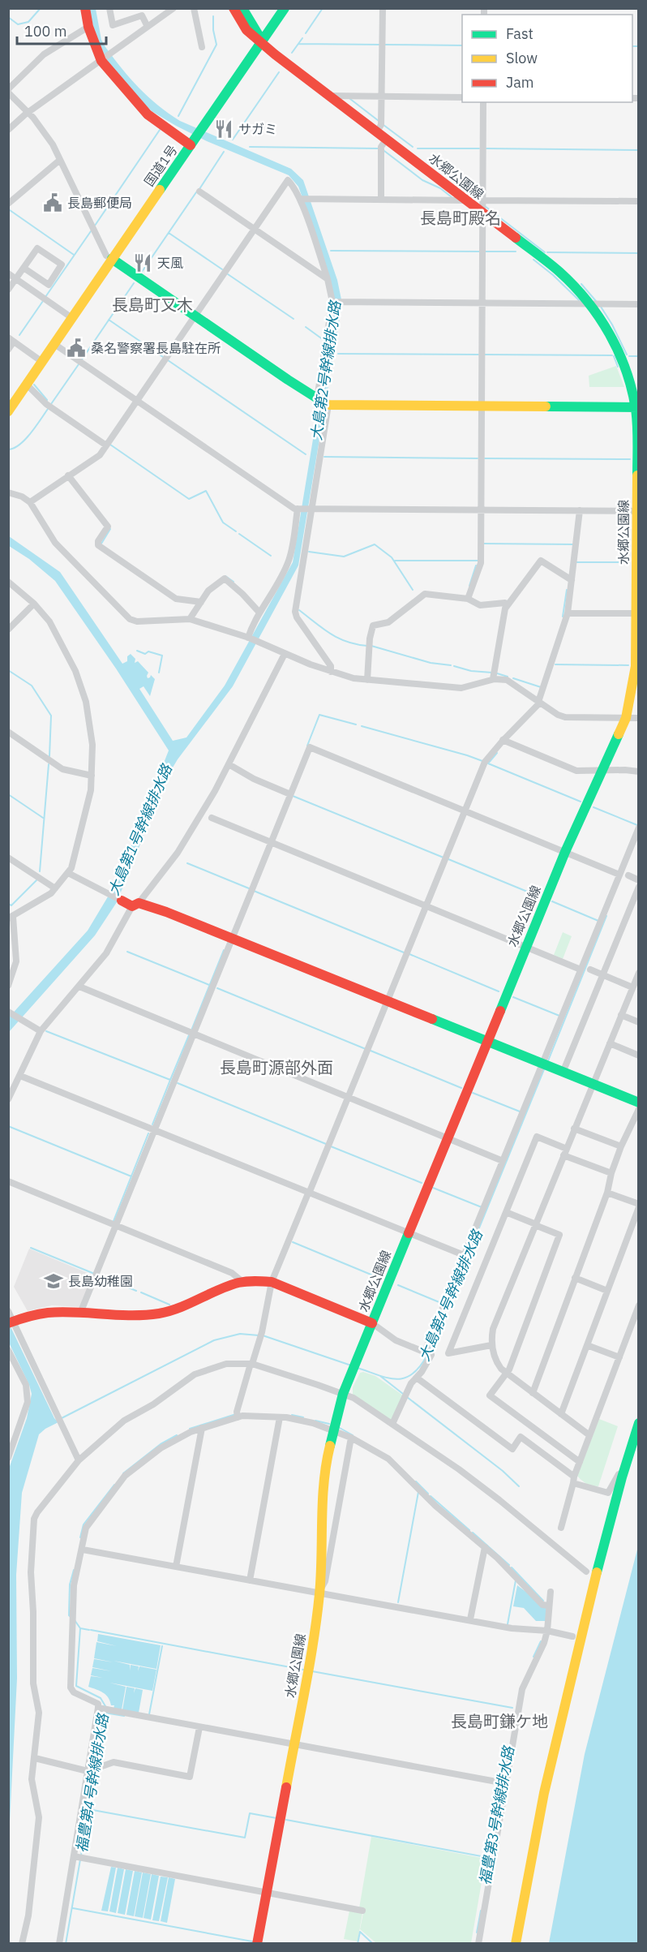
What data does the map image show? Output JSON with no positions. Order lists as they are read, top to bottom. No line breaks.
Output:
{"streets":{"main road":["国道1号","水郷公園線"]},"crossings":[["国道1号","水郷公園線"]],"districts":["長島町殿名","長島町又木","長島町源部外面","長島町鎌ケ地"],"water":["大島第2号幹線排水路","大島第1号幹線排水路","大島第4号幹線排水路","福豊第4号幹線排水路","福豊第3号幹線排水路"],"places":{"restaurant":["サガミ","天風"],"public building":["長島郵便局","桑名警察署長島駐在所"],"school or university":["長島幼稚園"]},"legend":["Fast","Slow","Jam"],"scale_bar":"100 m"}
